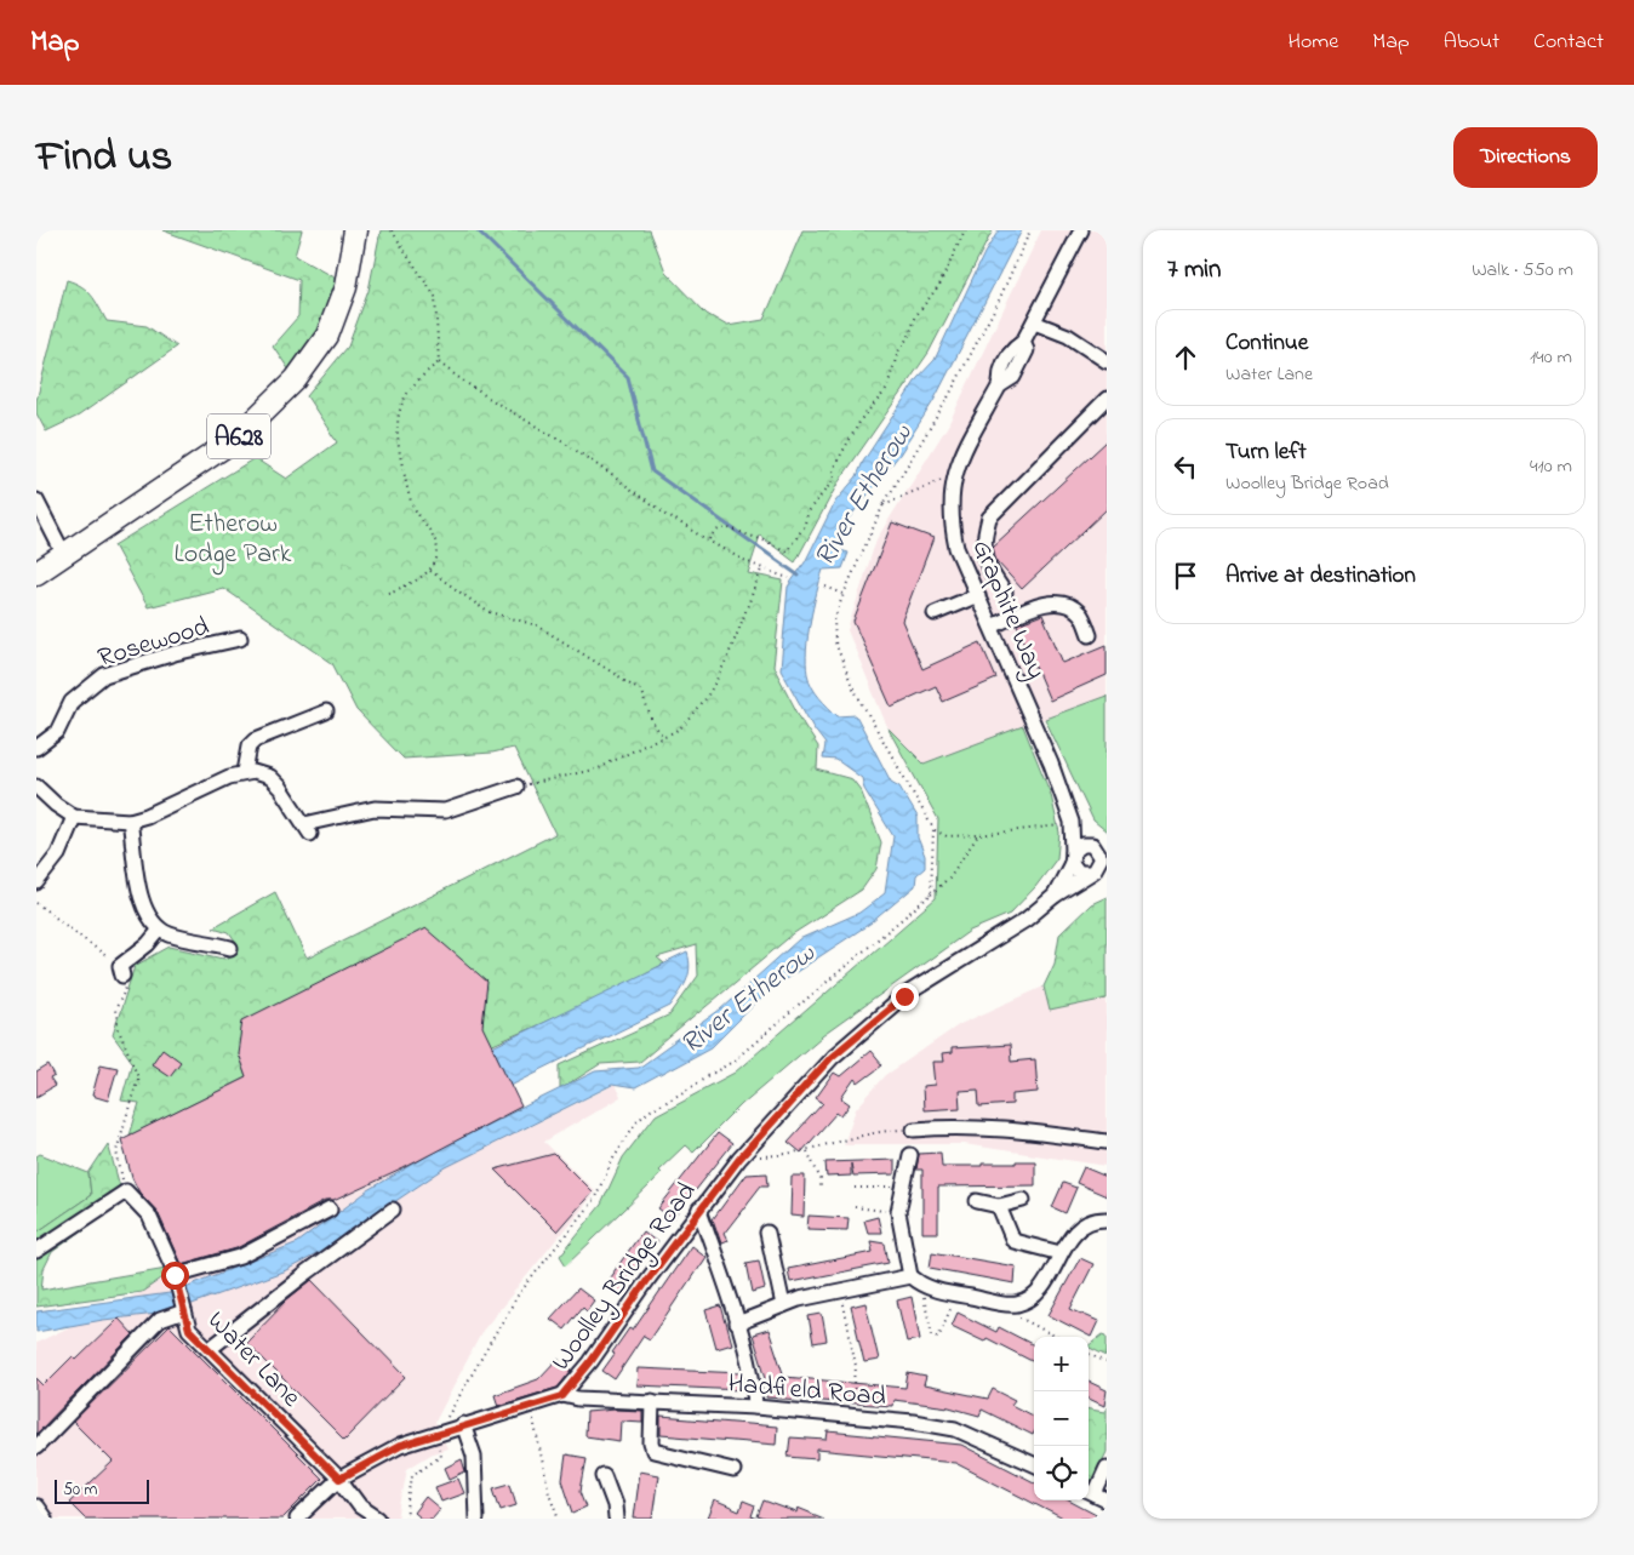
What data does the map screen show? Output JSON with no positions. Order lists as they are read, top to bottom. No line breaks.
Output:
{"streets":{"highway":["A628"],"street":["Graphite Way","Rosewood","Woolley Bridge Road","Water Lane","Hadfield Road"]},"crossings":[["Graphite Way","Woolley Bridge Road"],["Woolley Bridge Road","Water Lane"],["Woolley Bridge Road","Hadfield Road"]],"water":["River Etherow"],"parks":["Etherow Lodge Park"],"scale_bar":"50 m","page":{"header":"Map","nav":["Home","Map","About","Contact"],"title":"Find us","buttons":"Directions","heading":["7 min","Walk · 550 m"],"list":[["Continue","Water Lane","140 m"],["Turn left","Woolley Bridge Road","410 m"],"Arrive at destination"],"map_buttons":["+","−"],"scale":"50 m"}}
